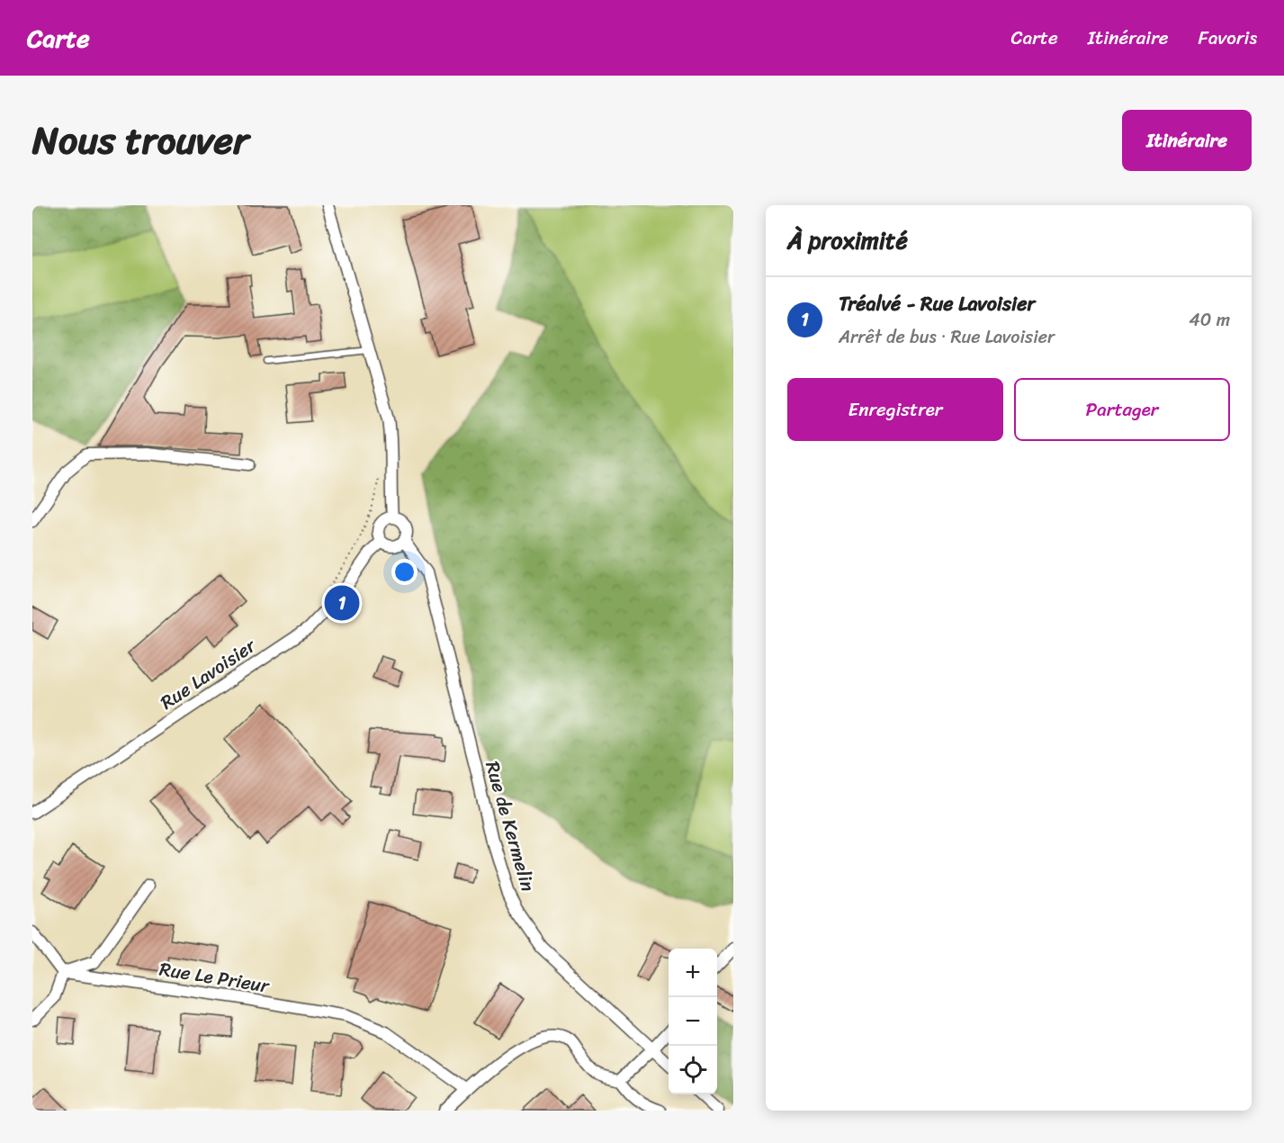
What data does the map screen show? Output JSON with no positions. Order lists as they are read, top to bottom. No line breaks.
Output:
{"streets":{"street":["Rue Lavoisier","Rue de Kermelin","Rue Le Prieur"]},"crossings":[["Rue Lavoisier","Rue de Kermelin"]],"page":{"header":"Carte","nav":["Carte","Itinéraire","Favoris"],"title":"Nous trouver","buttons":["Itinéraire",["Enregistrer","Partager"]],"heading":"À proximité","list":[{"mark":"1","name":"Tréalvé - Rue Lavoisier","note":"Arrêt de bus · Rue Lavoisier","value":"40 m"}],"pins":"1","map_buttons":["+","−"]}}
